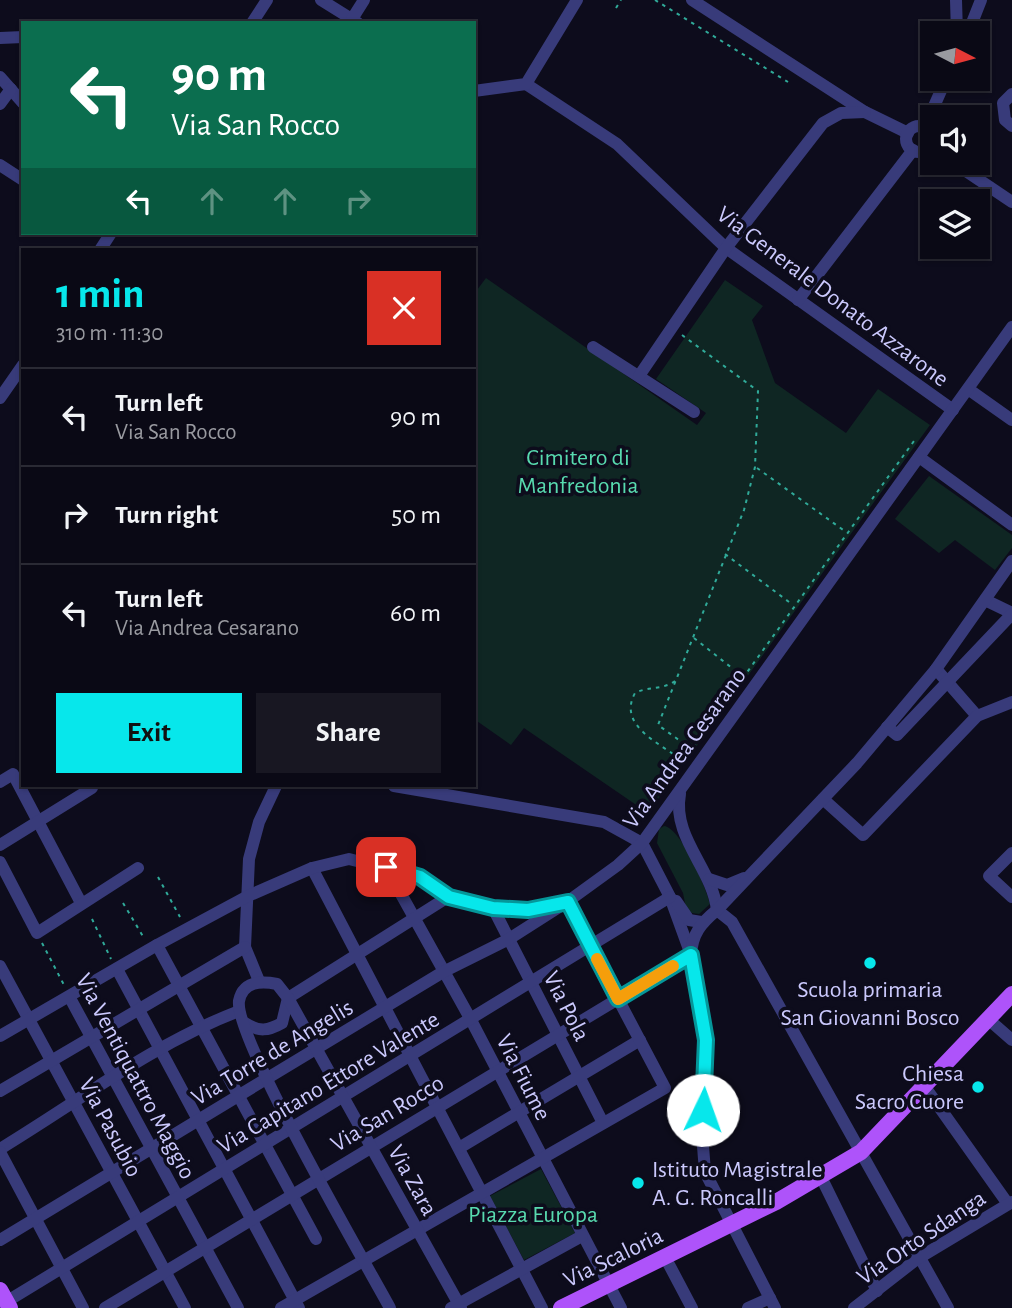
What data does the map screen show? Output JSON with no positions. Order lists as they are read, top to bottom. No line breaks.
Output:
{"streets":{"main road":["Via Scaloria"],"street":["Via Generale Donato Azzarone","Via Andrea Cesarano","Via Pola","Via Torre de Angelis","Via Ventiquattro Maggio","Via Fiume","Via Capitano Ettore Valente","Via San Rocco","Via Pasubio","Via Zara","Via Orto Sdanga"]},"crossings":[["Via Generale Donato Azzarone","Via Andrea Cesarano"],["Via Andrea Cesarano","Via Pola"],["Via Andrea Cesarano","Via Torre de Angelis"],["Via Andrea Cesarano","Via Ventiquattro Maggio"],["Via Andrea Cesarano","Via Fiume"],["Via Andrea Cesarano","Via Pasubio"],["Via Pola","Via Torre de Angelis"],["Via Pola","Via Capitano Ettore Valente"],["Via Pola","Via San Rocco"],["Via Torre de Angelis","Via Ventiquattro Maggio"],["Via Torre de Angelis","Via Fiume"],["Via Torre de Angelis","Via Pasubio"],["Via Torre de Angelis","Via Zara"],["Via Ventiquattro Maggio","Via Capitano Ettore Valente"],["Via Ventiquattro Maggio","Via San Rocco"],["Via Fiume","Via Capitano Ettore Valente"],["Via Fiume","Via San Rocco"],["Via Fiume","Via Scaloria"],["Via Capitano Ettore Valente","Via Pasubio"],["Via Capitano Ettore Valente","Via Zara"],["Via San Rocco","Via Pasubio"],["Via San Rocco","Via Zara"]],"parks":["Cimitero di Manfredonia","Piazza Europa"],"places":["Scuola primaria San Giovanni Bosco","Chiesa Sacro Cuore","Istituto Magistrale A. G. Roncalli"],"north":"right","page":{"turn":["90 m","Via San Rocco"],"heading":["1 min","310 m · 11:30"],"list":[{"name":"Turn left","note":"Via San Rocco","value":"90 m"},{"name":"Turn right","value":"50 m"},{"name":"Turn left","note":"Via Andrea Cesarano","value":"60 m"}],"buttons":["Exit","Share"]}}
